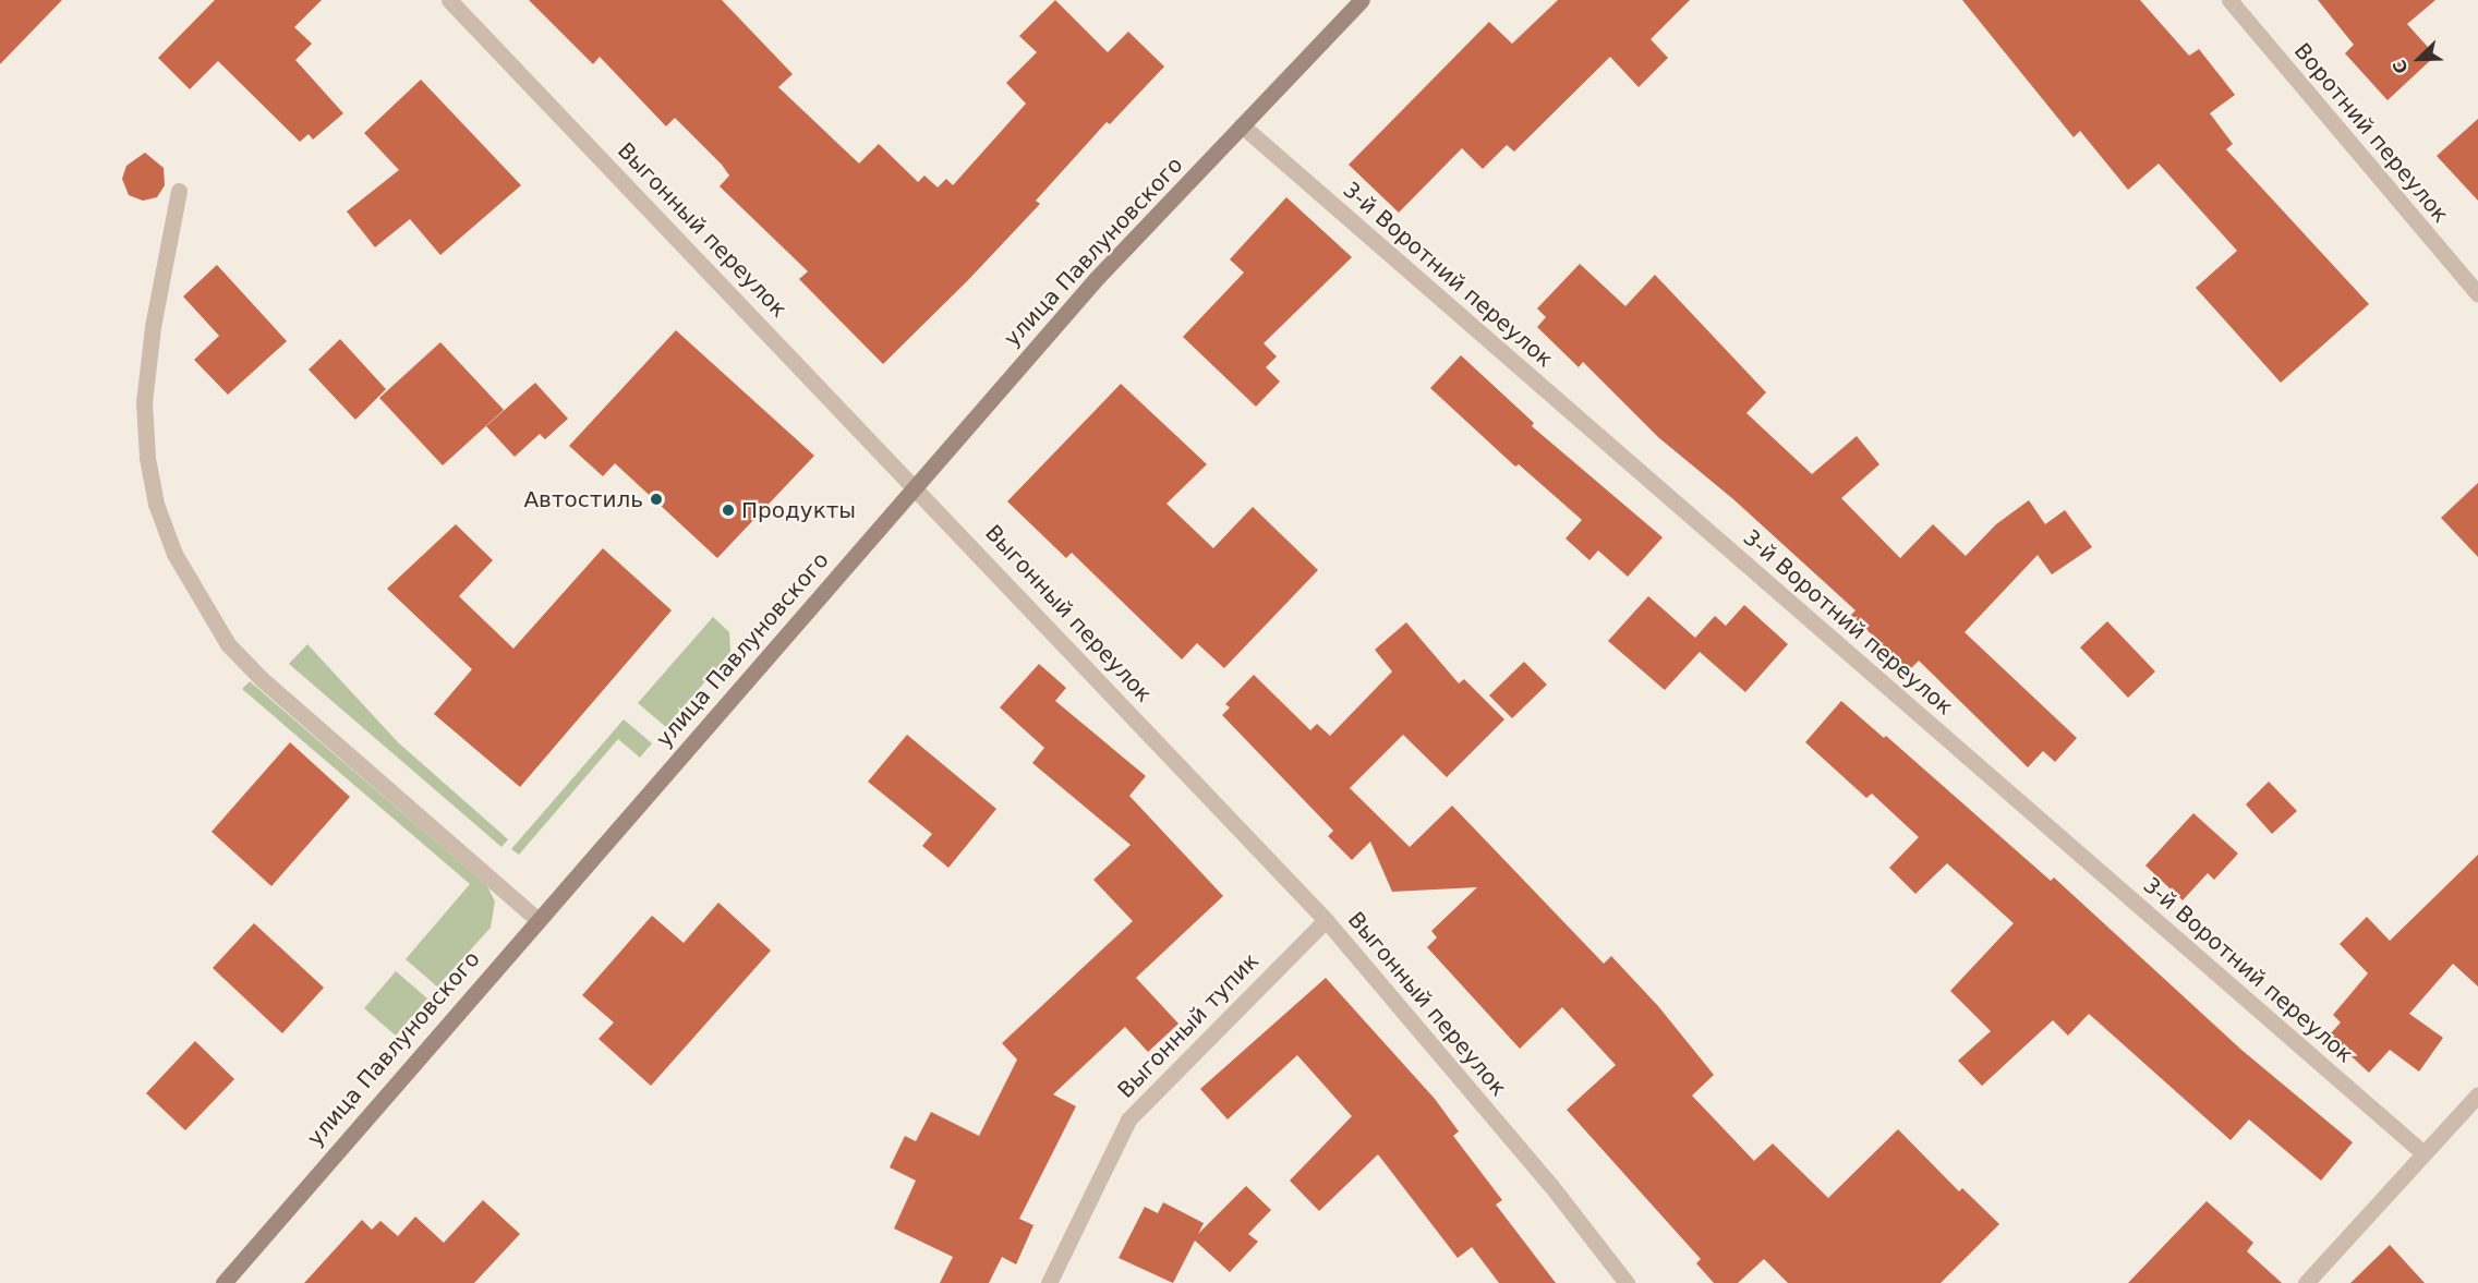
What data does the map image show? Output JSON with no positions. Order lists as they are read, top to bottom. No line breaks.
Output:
{"streets":{"street":["Воротний переулок","Выгонный переулок","улица Павлуновского","3-й Воротний переулок","Выгонный тупик"]},"crossings":[["Выгонный переулок","улица Павлуновского"],["Выгонный переулок","Выгонный тупик"],["улица Павлуновского","3-й Воротний переулок"]],"places":["Автостиль","Продукты"],"north":"bottom left"}
